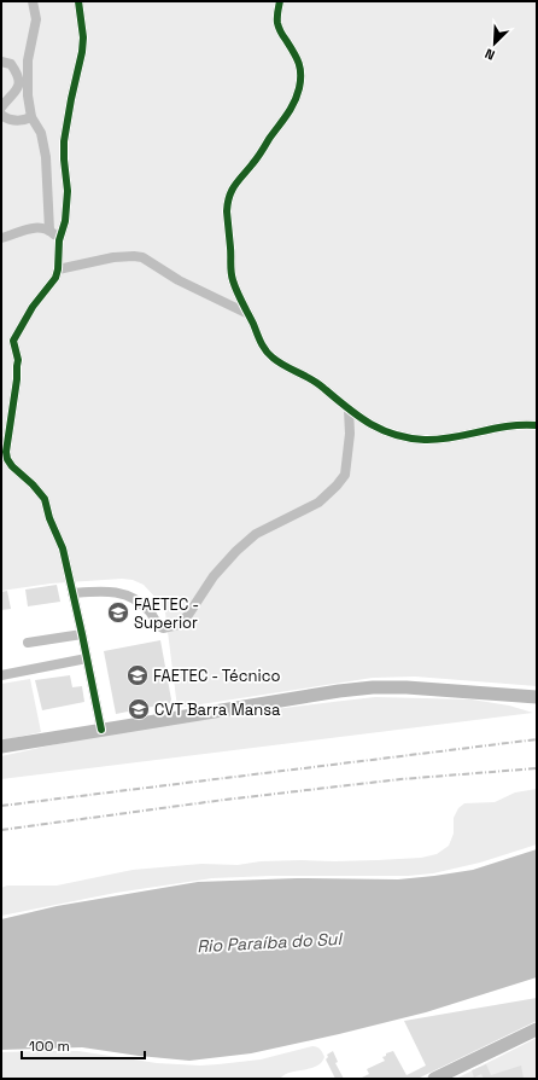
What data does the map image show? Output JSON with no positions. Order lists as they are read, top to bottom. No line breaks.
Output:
{"water":["Rio Paraíba do Sul"],"places":{"school or university":["FAETEC - Superior","FAETEC - Técnico","CVT Barra Mansa"]},"scale_bar":"100 m","north":"bottom left"}
